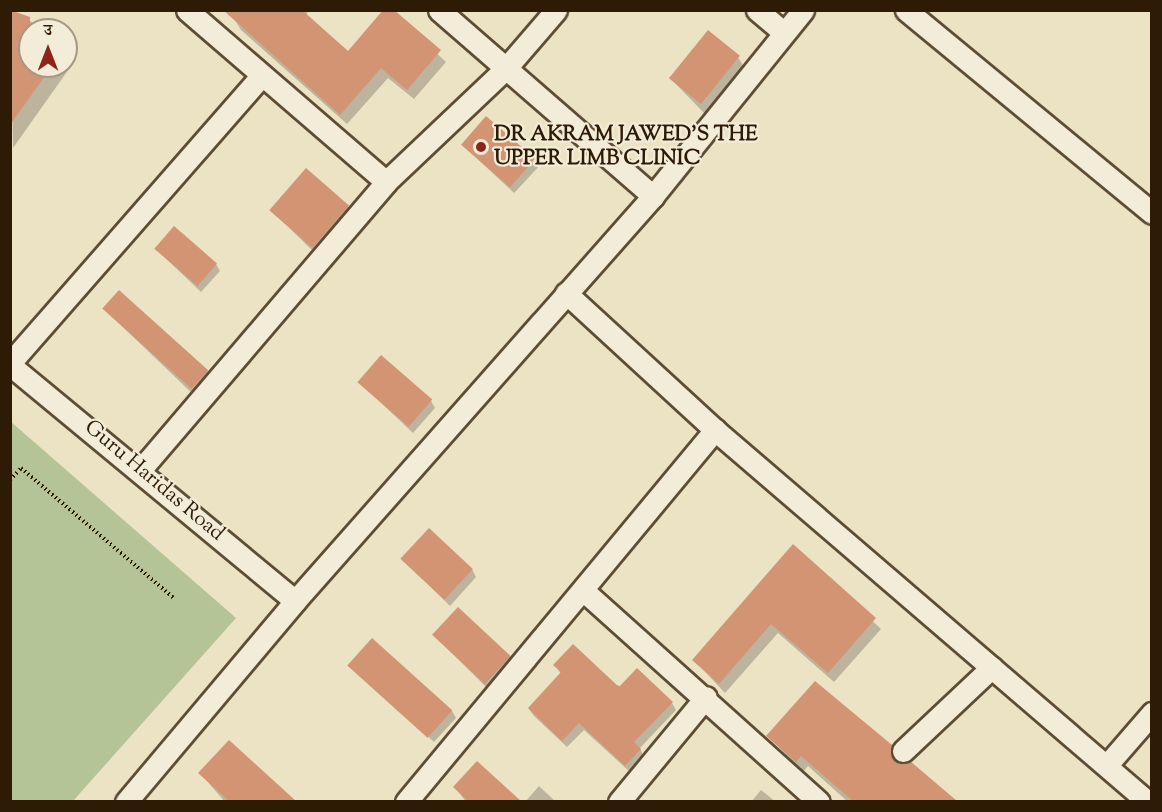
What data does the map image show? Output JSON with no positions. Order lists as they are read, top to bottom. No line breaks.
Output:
{"streets":{"street":["Guru Haridas Road"]},"places":["DR AKRAM JAWED'S THE UPPER LIMB CLINIC"],"north":"top"}
